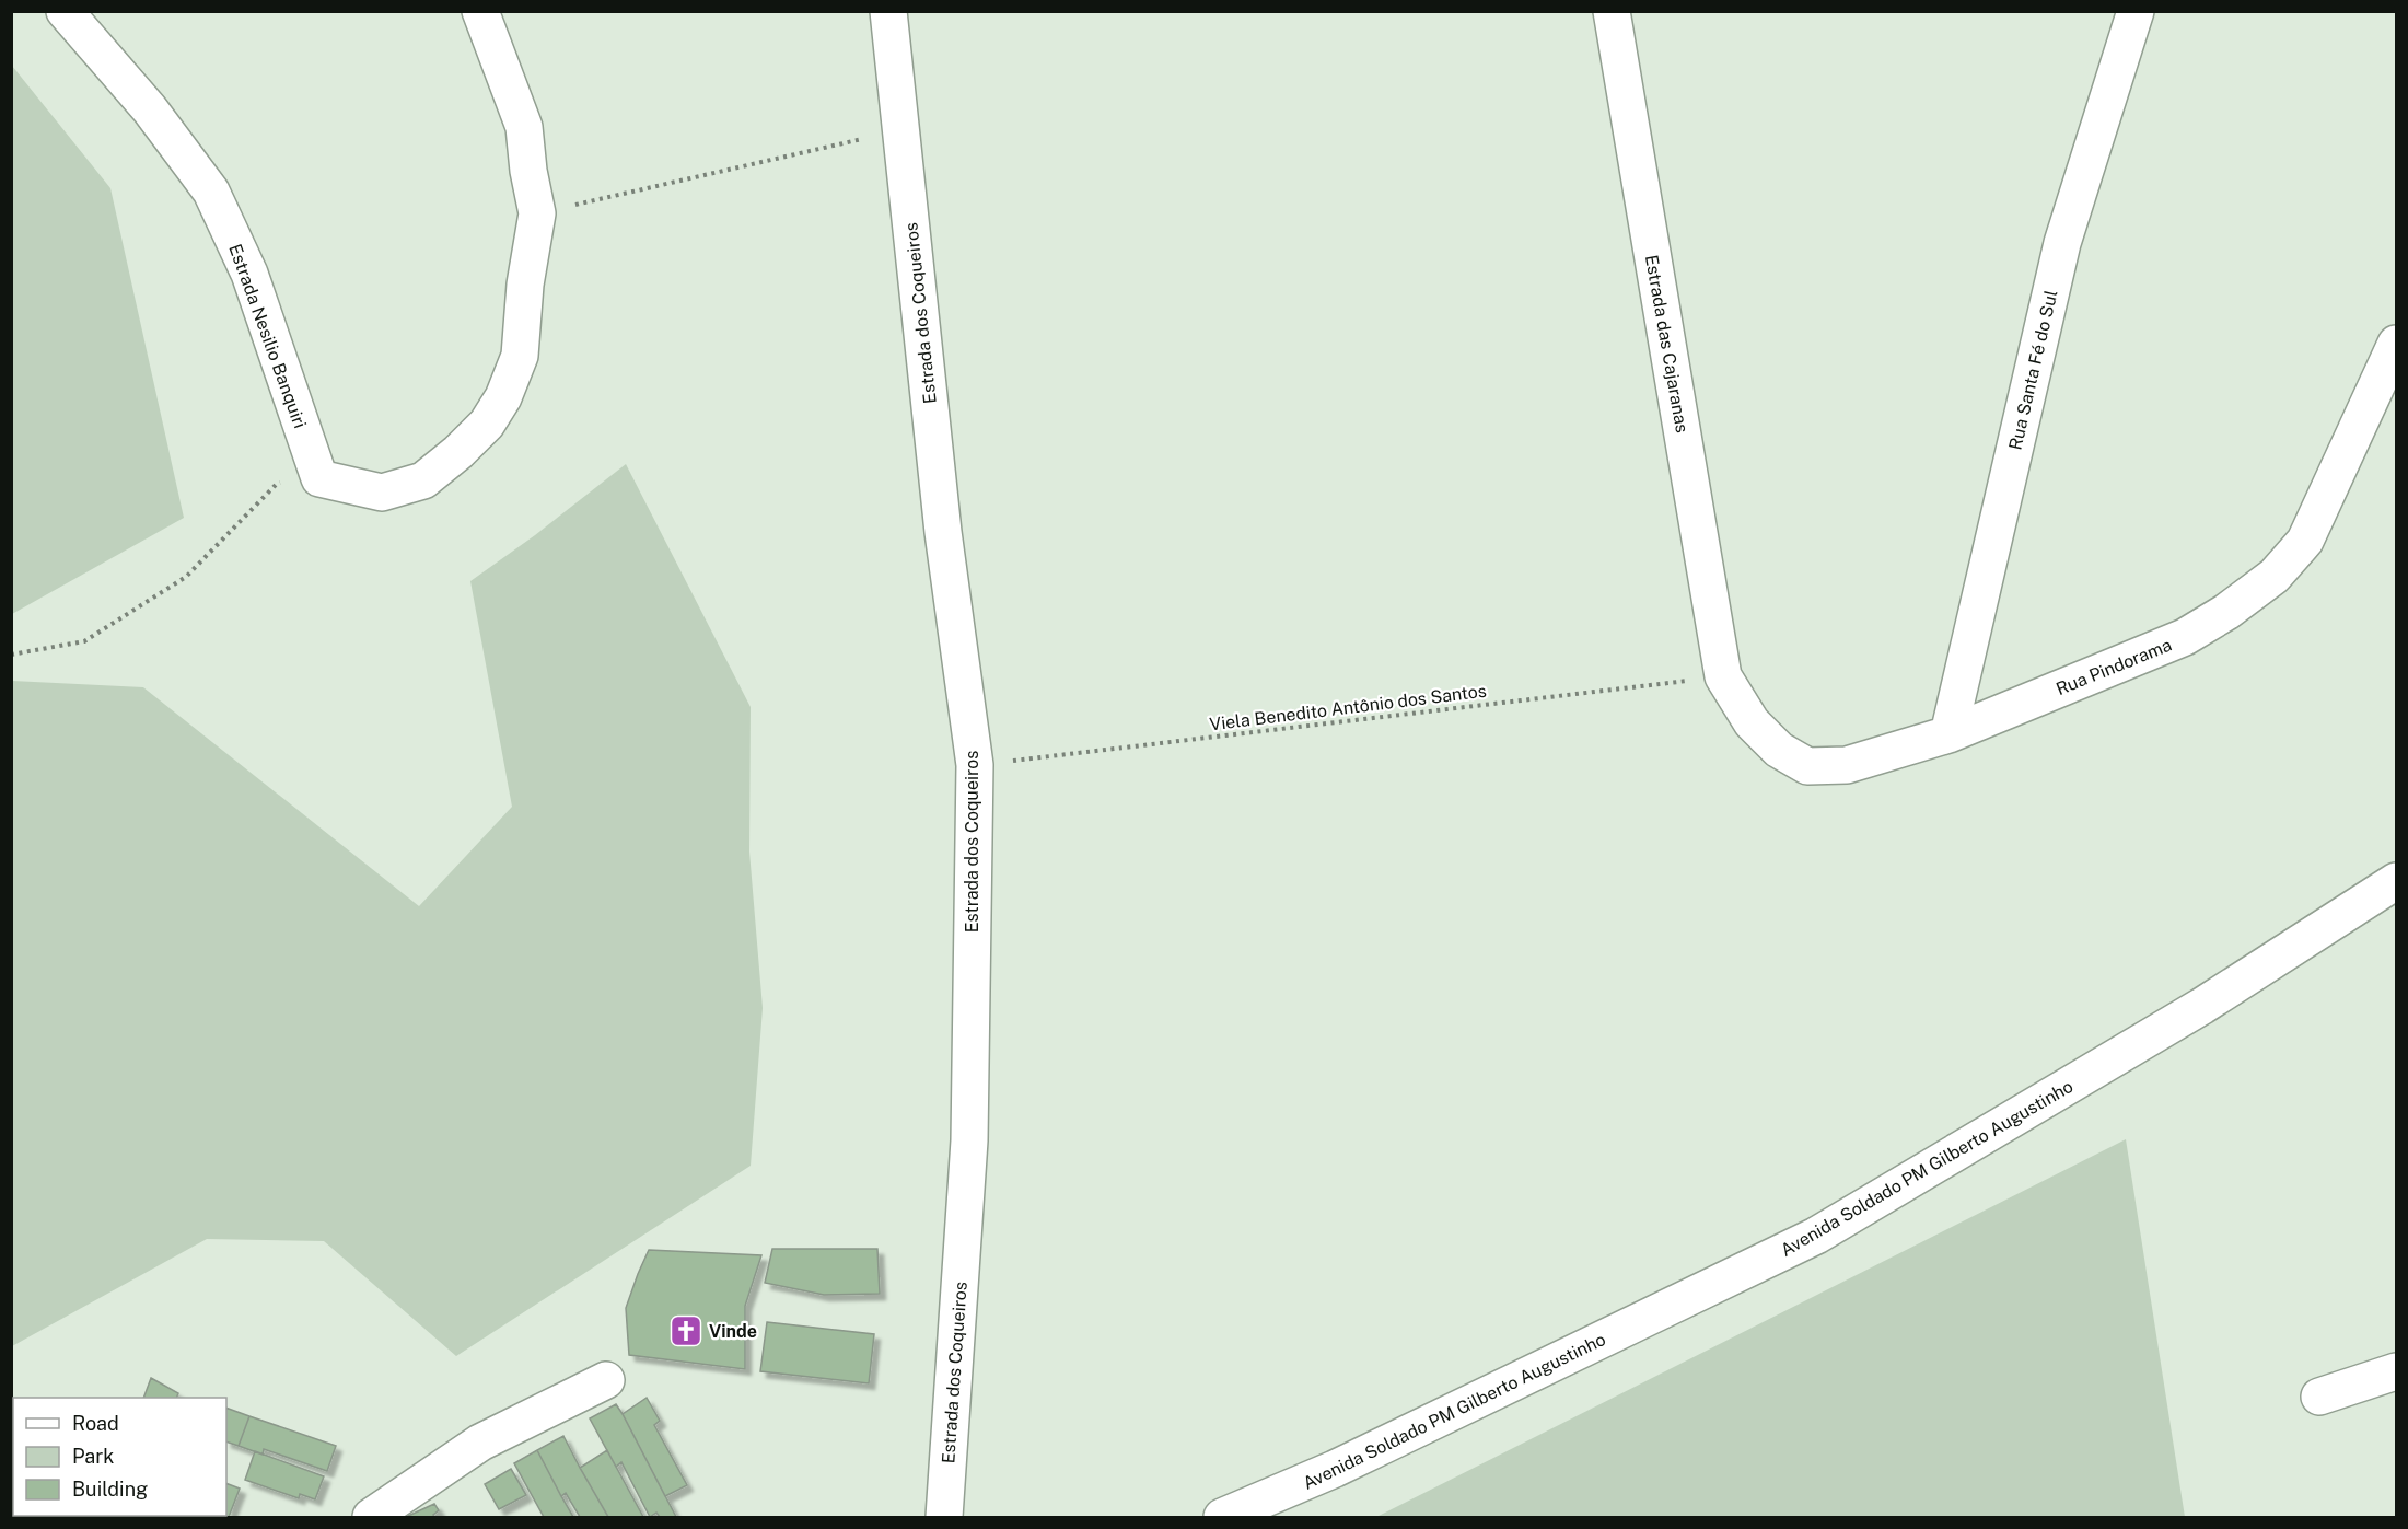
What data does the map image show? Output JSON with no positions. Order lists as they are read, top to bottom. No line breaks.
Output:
{"streets":{"street":["Estrada dos Coqueiros","Estrada Nesilio Banquiri","Estrada das Cajaranas","Rua Santa Fé do Sul","Rua Pindorama","Avenida Soldado PM Gilberto Augustinho"],"path":["Viela Benedito Antônio dos Santos"]},"crossings":[["Estrada dos Coqueiros","Viela Benedito Antônio dos Santos"],["Estrada das Cajaranas","Rua Pindorama"],["Estrada das Cajaranas","Viela Benedito Antônio dos Santos"],["Rua Santa Fé do Sul","Rua Pindorama"],["Rua Pindorama","Viela Benedito Antônio dos Santos"]],"places":{"church":["Vinde"]},"legend":["Road","Park","Building"]}
